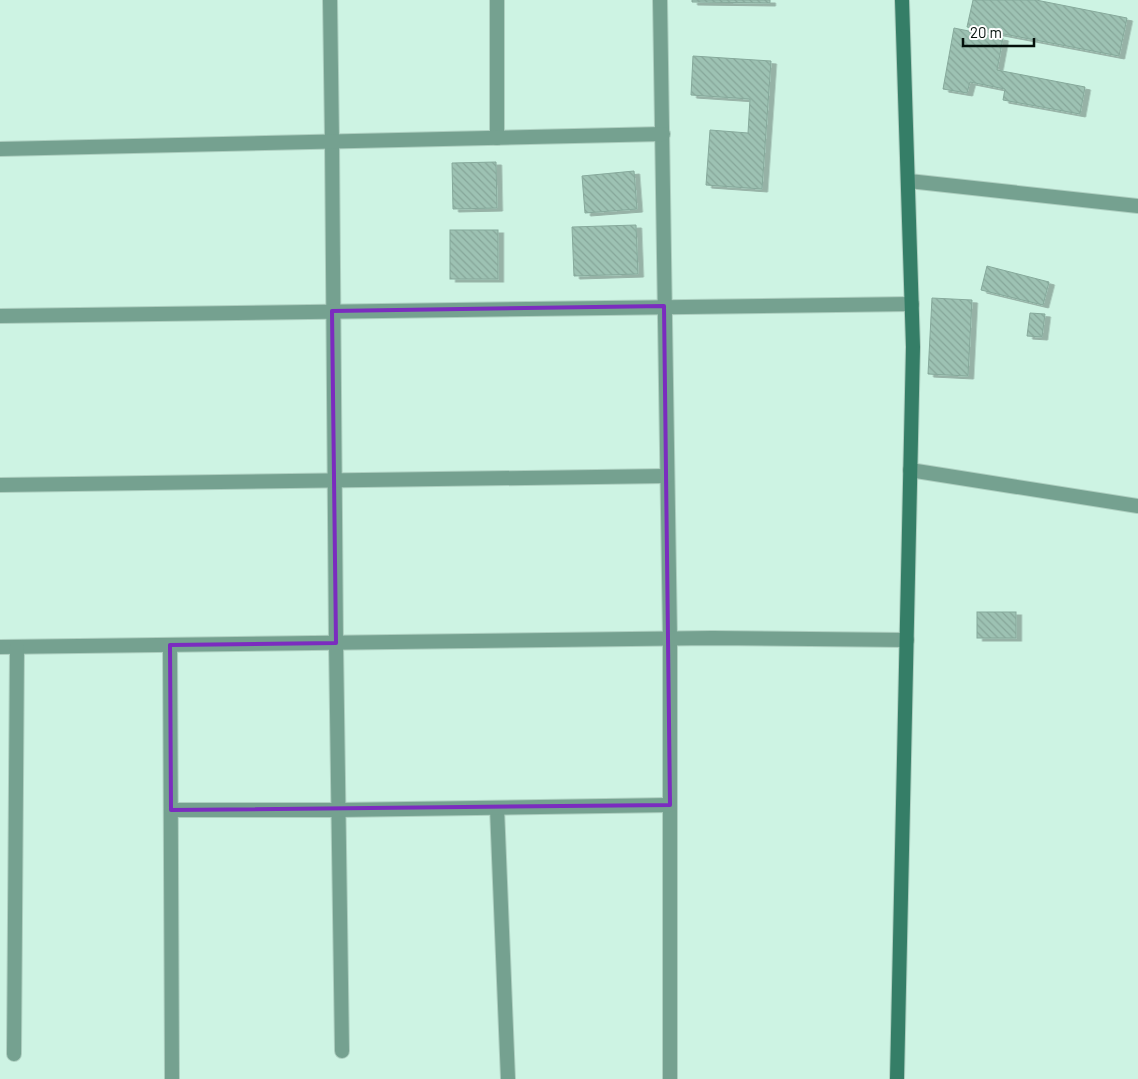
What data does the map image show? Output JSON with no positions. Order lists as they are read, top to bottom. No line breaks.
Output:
{"scale_bar":"20 m"}
